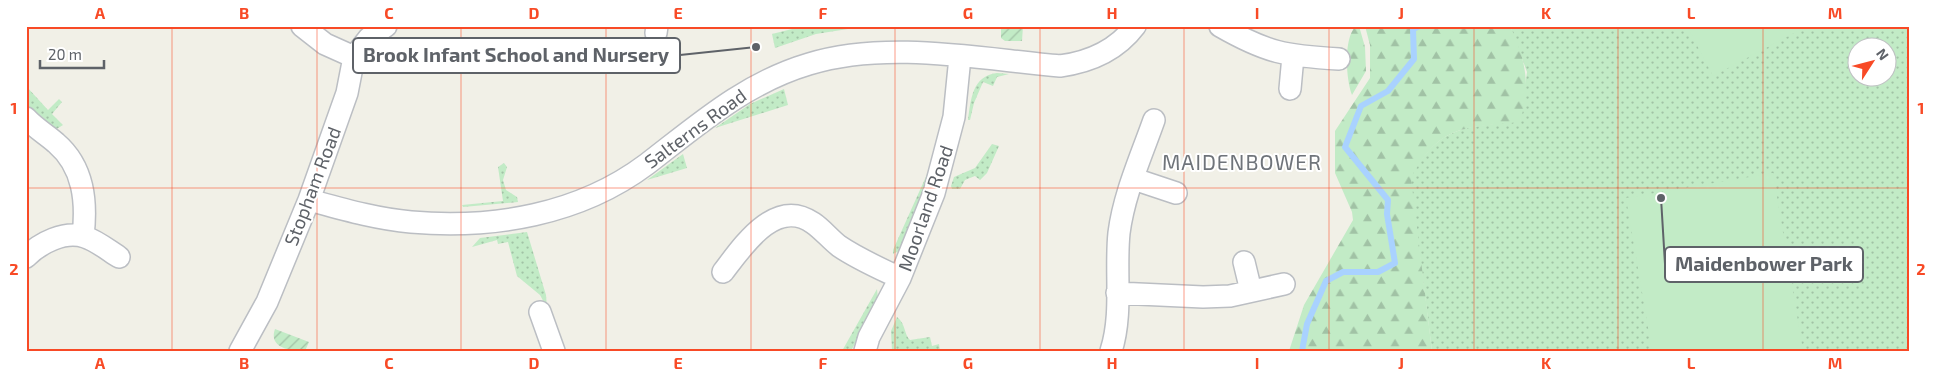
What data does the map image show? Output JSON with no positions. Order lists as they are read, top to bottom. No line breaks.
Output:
{"streets":{"street":["Salterns Road","Stopham Road","Moorland Road"]},"crossings":[["Salterns Road","Stopham Road"],["Salterns Road","Moorland Road"]],"districts":["MAIDENBOWER"],"places":["Brook Infant School and Nursery","Maidenbower Park"],"scale_bar":"20 m","north":"top right","grid":{"columns":["A","B","C","D","E","F","G","H","I","J","K","L","M"],"rows":["1","2"]}}
